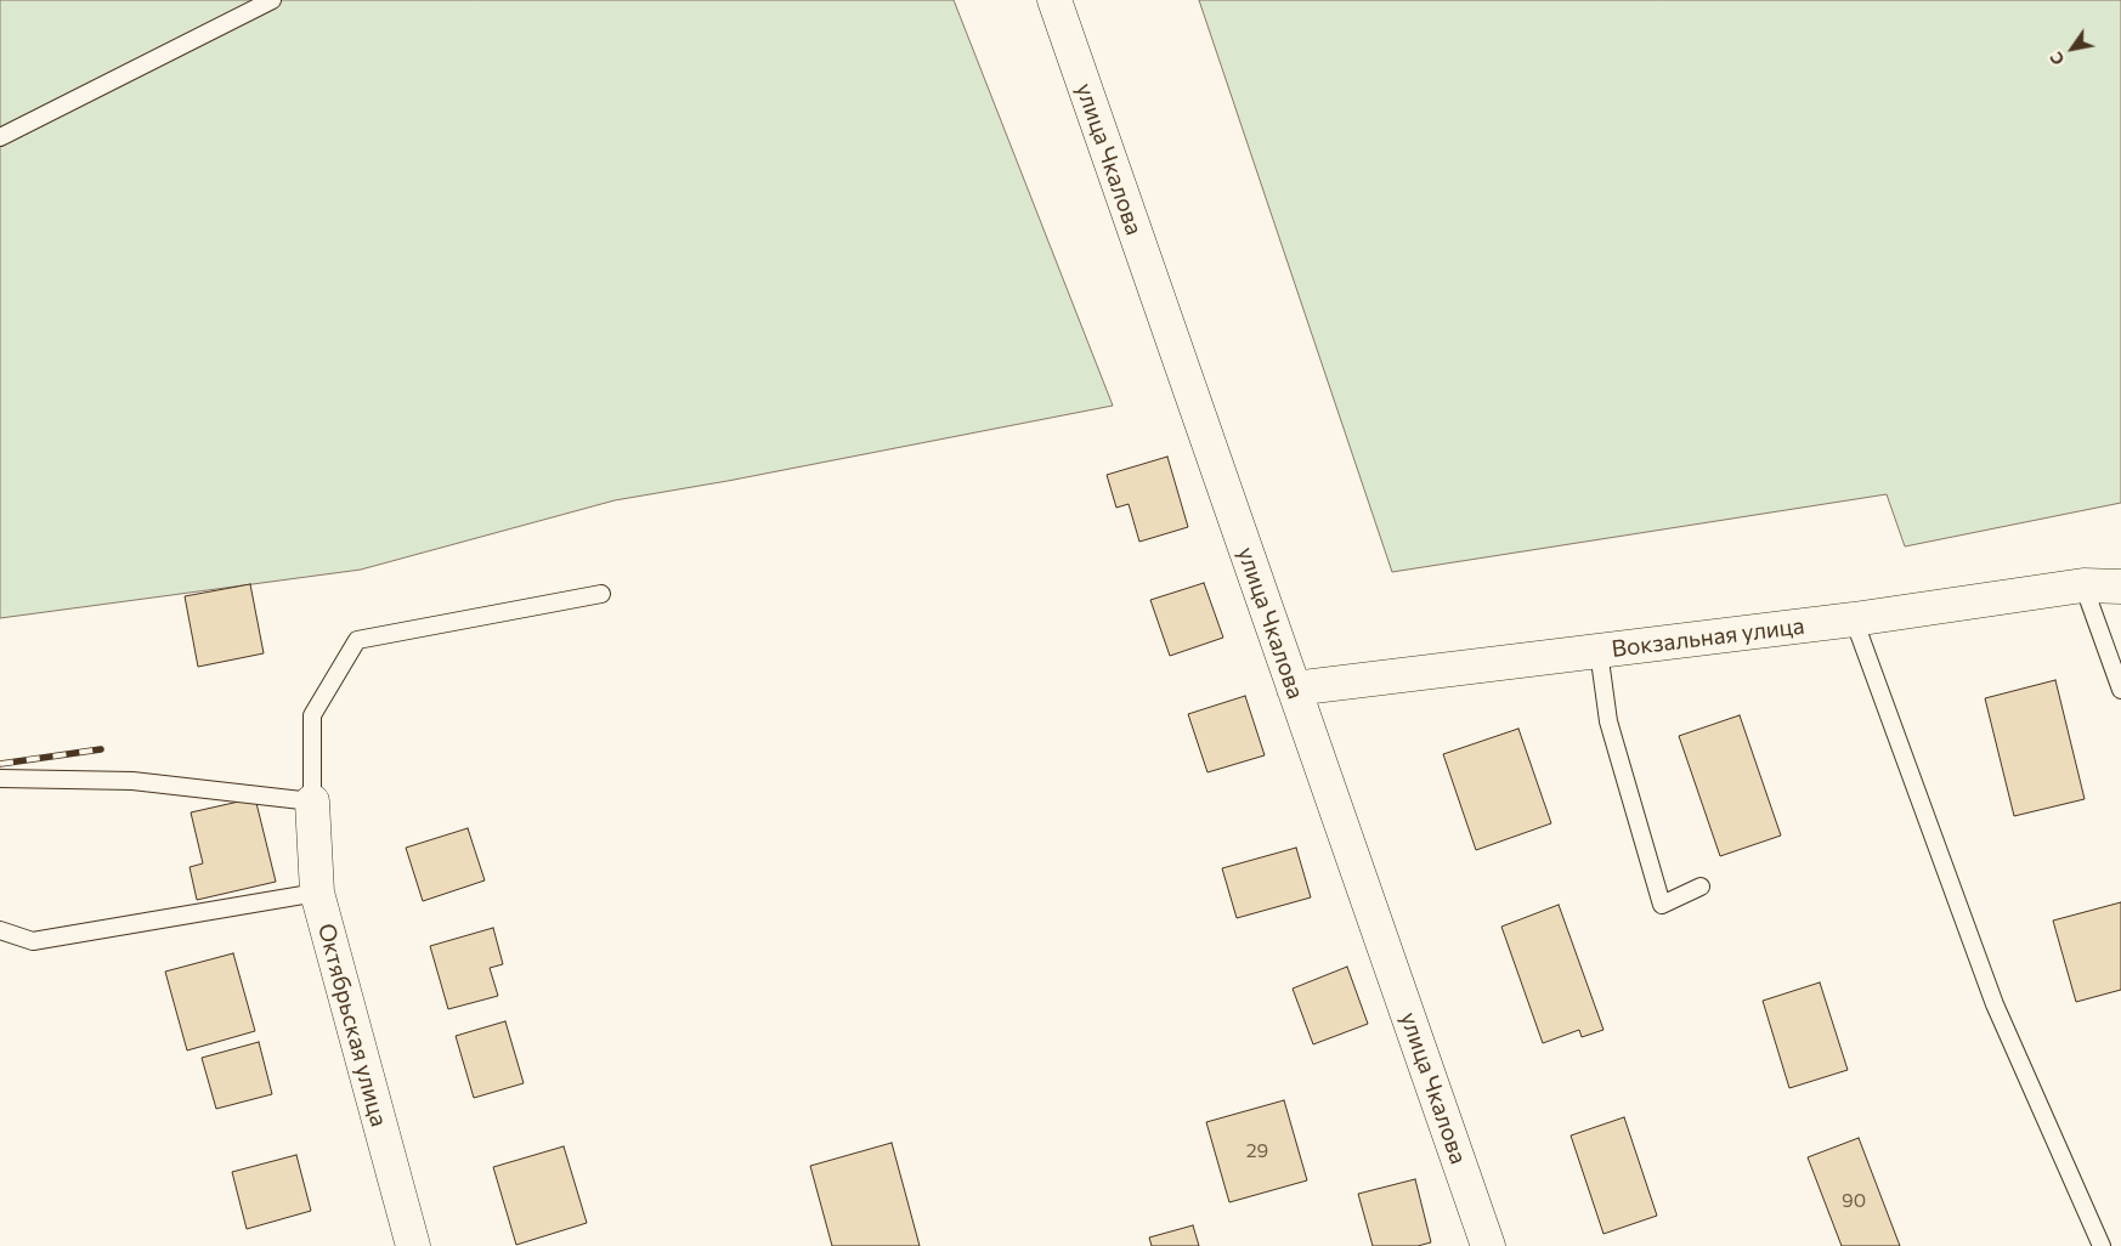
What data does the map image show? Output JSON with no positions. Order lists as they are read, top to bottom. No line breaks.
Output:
{"streets":{"street":["улица Чкалова","Вокзальная улица","Октябрьская улица"]},"crossings":[["улица Чкалова","Вокзальная улица"]],"house_numbers":["29","90"],"north":"bottom left"}
